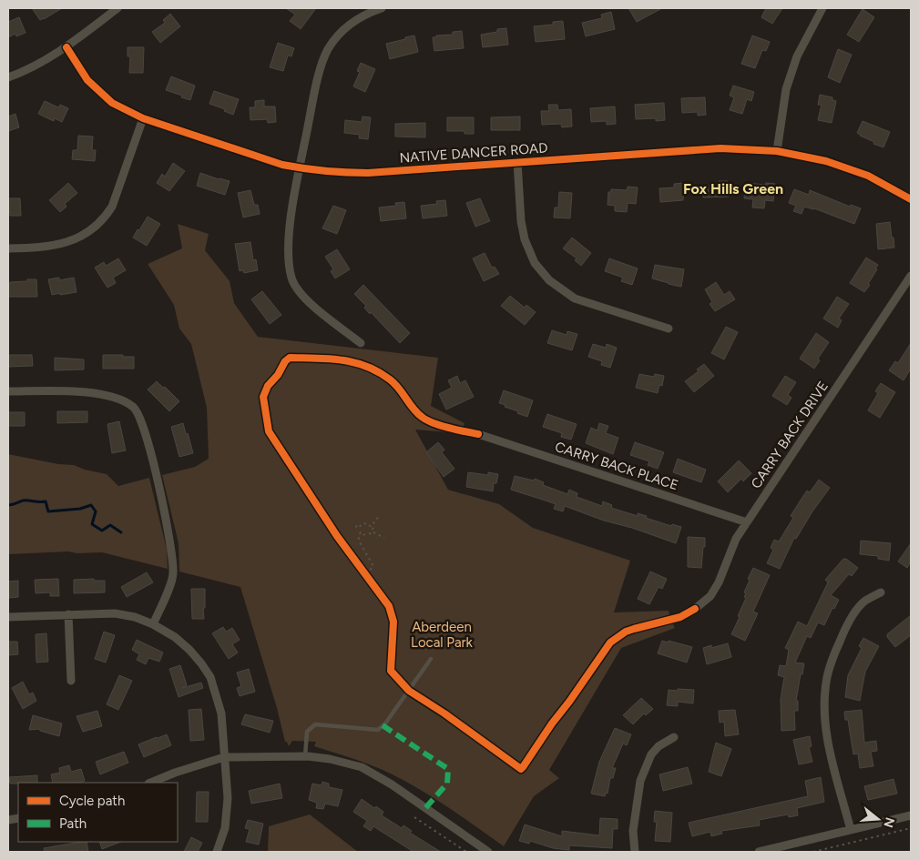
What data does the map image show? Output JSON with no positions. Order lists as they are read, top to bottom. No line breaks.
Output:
{"streets":{"street":["NATIVE DANCER ROAD","CARRY BACK DRIVE","CARRY BACK PLACE"]},"crossings":[["CARRY BACK DRIVE","CARRY BACK PLACE"]],"districts":["Fox Hills Green"],"parks":["Aberdeen Local Park"],"legend":["Cycle path","Path"],"north":"right"}
